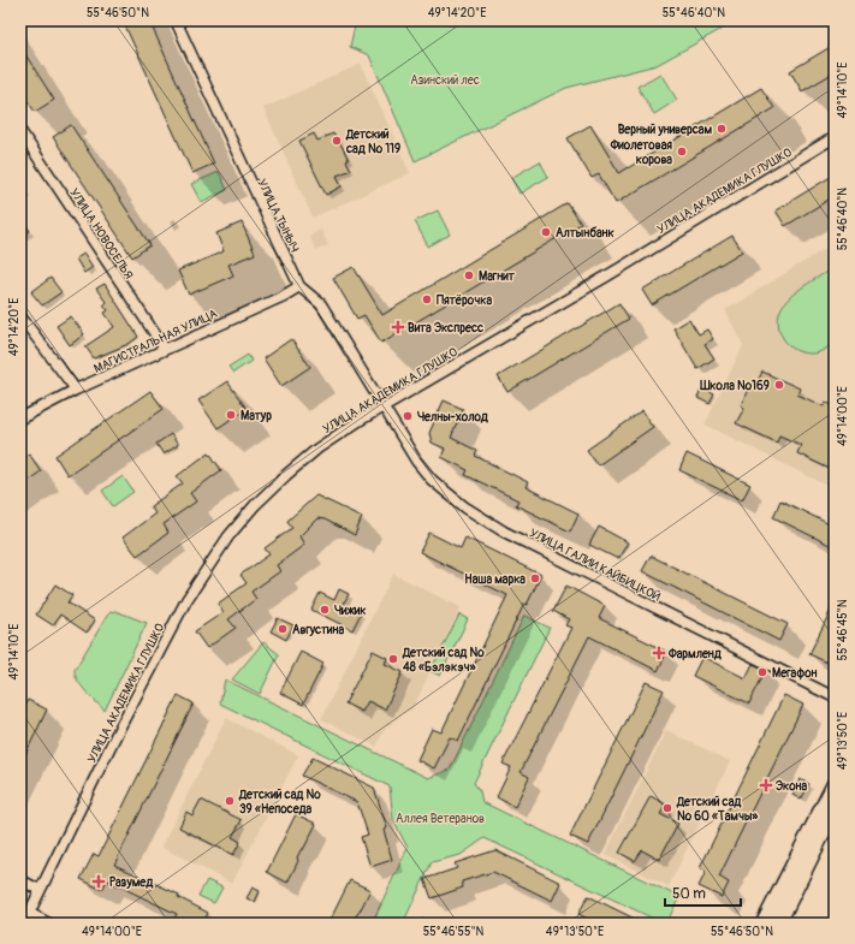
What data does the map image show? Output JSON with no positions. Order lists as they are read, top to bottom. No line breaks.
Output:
{"streets":{"street":["УЛИЦА АКАДЕМИКА ГЛУШКО","УЛИЦА ТЫНЫЧ","УЛИЦА НОВОСЕЛЬЯ","МАГИСТРАЛЬНАЯ УЛИЦА","УЛИЦА ГАЛИИ КАЙБИЦКОЙ"]},"crossings":[["УЛИЦА АКАДЕМИКА ГЛУШКО","УЛИЦА ТЫНЫЧ"],["УЛИЦА АКАДЕМИКА ГЛУШКО","УЛИЦА ГАЛИИ КАЙБИЦКОЙ"],["УЛИЦА ТЫНЫЧ","МАГИСТРАЛЬНАЯ УЛИЦА"],["УЛИЦА ТЫНЫЧ","УЛИЦА ГАЛИИ КАЙБИЦКОЙ"],["УЛИЦА НОВОСЕЛЬЯ","МАГИСТРАЛЬНАЯ УЛИЦА"]],"parks":["Азинский лес","Аллея Ветеранов"],"places":{"other":["Верный универсам","Детский сад № 119","Фиолетовая корова","Алтынбанк","Магнит","Пятёрочка","Школа №169","Матур","Челны-холод","Наша марка","Чижик","Августина","Детский сад № 48 «Бэлэкэч»","Мегафон","Детский сад № 39 «Непоседа","Детский сад № 60 «Тамчы»"],"health":["Вита Экспресс","Фармленд","Экона","Разумед"]},"scale_bar":"50 m","coordinates":["55°46'50\"N","49°14'20\"E","55°46'40\"N","49°14'10\"E","49°14'00\"E","55°46'45\"N","49°13'50\"E","55°46'55\"N"]}
